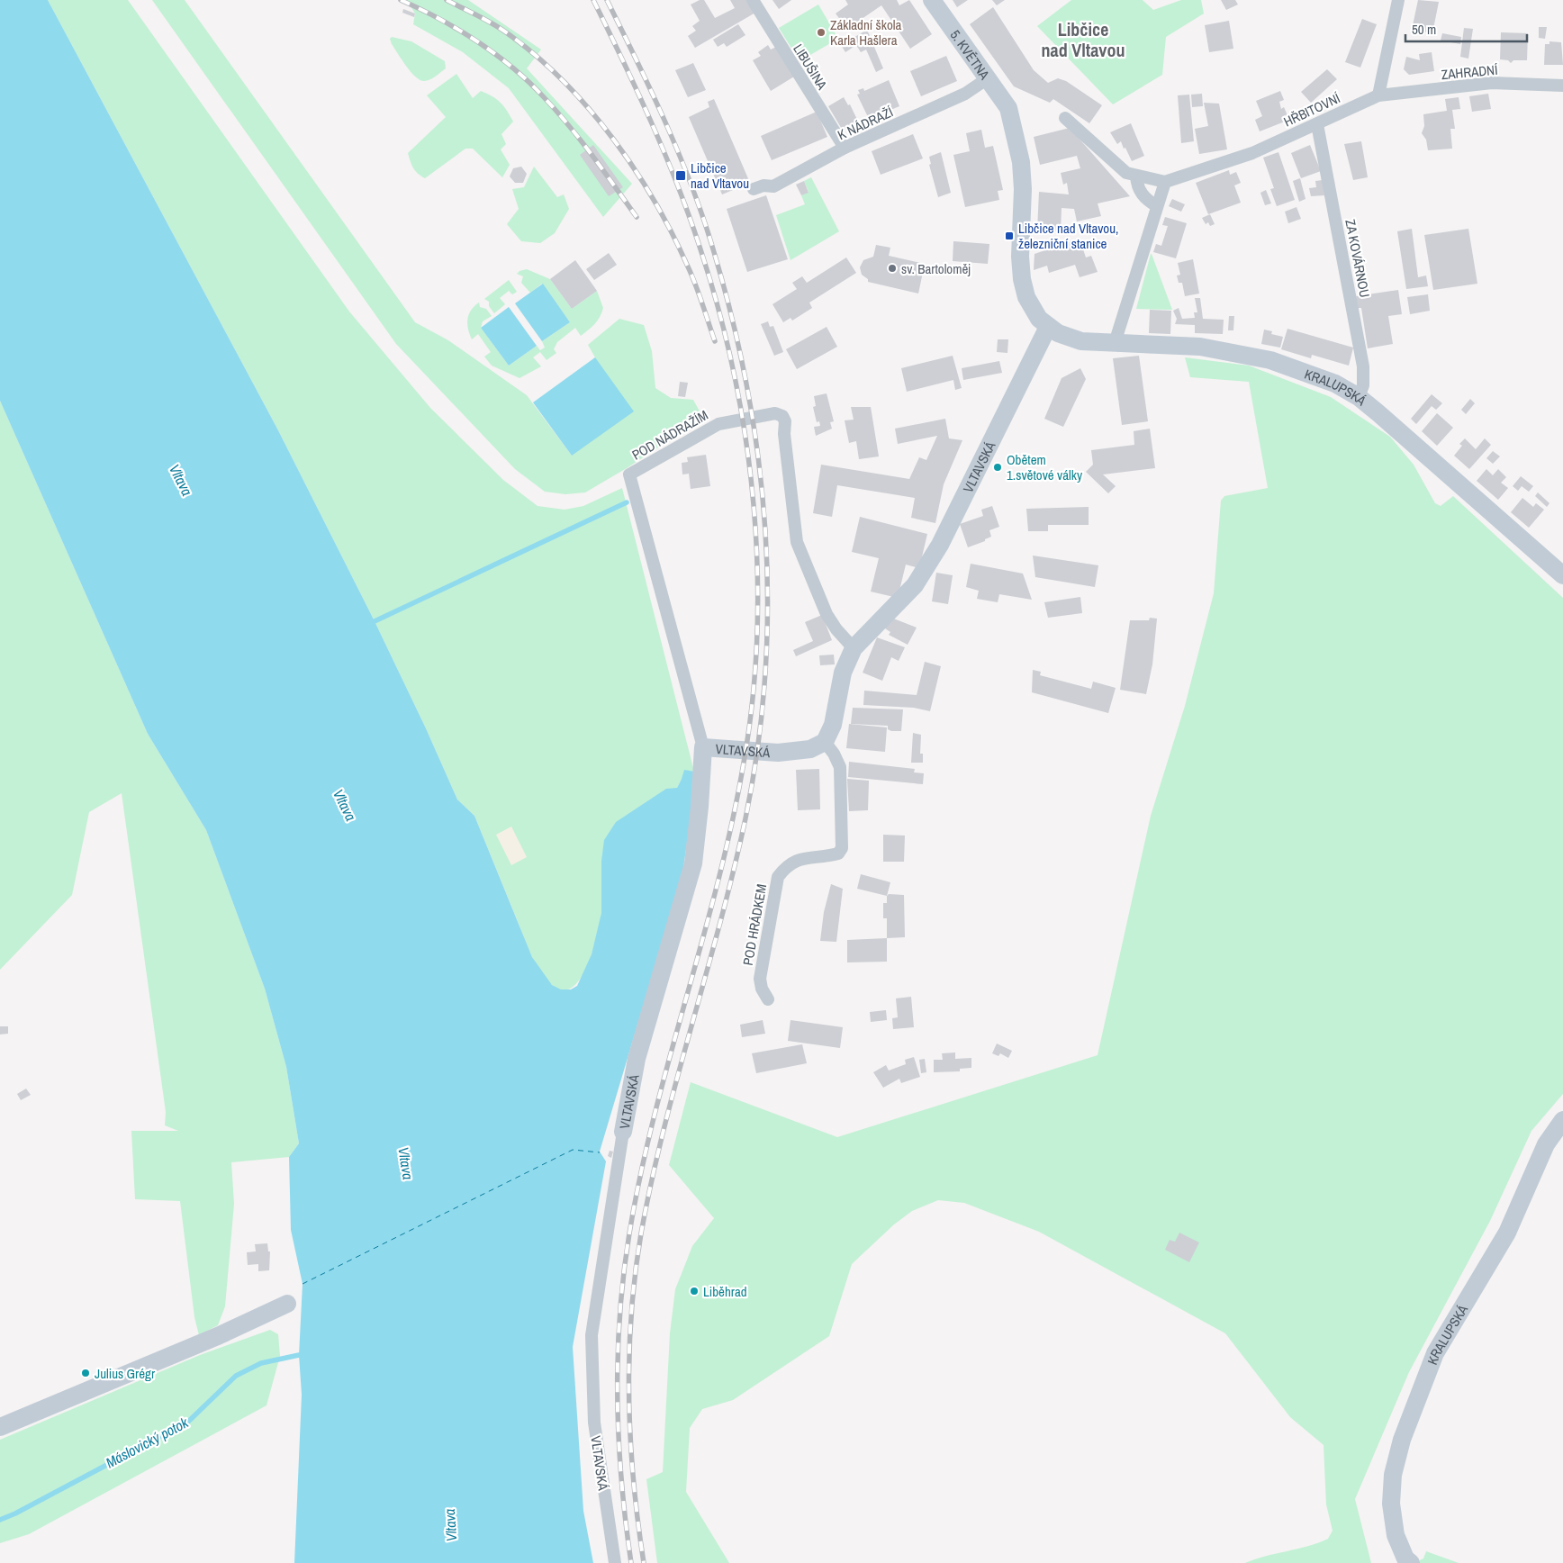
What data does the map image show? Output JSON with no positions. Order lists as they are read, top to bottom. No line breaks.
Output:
{"streets":{"street":["5. KVĚTNA","LIBUŠINA","ZAHRADNÍ","HŘBITOVNÍ","K NÁDRAŽÍ","ZA KOVÁRNOU","KRALUPSKÁ","POD NÁDRAŽÍM","VLTAVSKÁ","POD HRÁDKEM"]},"crossings":[["5. KVĚTNA","K NÁDRAŽÍ"],["5. KVĚTNA","KRALUPSKÁ"],["5. KVĚTNA","VLTAVSKÁ"],["LIBUŠINA","K NÁDRAŽÍ"],["ZAHRADNÍ","HŘBITOVNÍ"],["HŘBITOVNÍ","ZA KOVÁRNOU"],["ZA KOVÁRNOU","KRALUPSKÁ"],["KRALUPSKÁ","VLTAVSKÁ"],["POD NÁDRAŽÍM","VLTAVSKÁ"],["VLTAVSKÁ","POD HRÁDKEM"]],"districts":["Libčice nad Vltavou"],"water":["Vltava","Máslovický potok"],"places":{"other":["Základní škola Karla Hašlera","sv. Bartoloměj","Obětem 1.světové války","Liběhrad","Julius Grégr"],"transit":["Libčice nad Vltavou","Libčice nad Vltavou, železniční stanice"]},"scale_bar":"50 m"}
